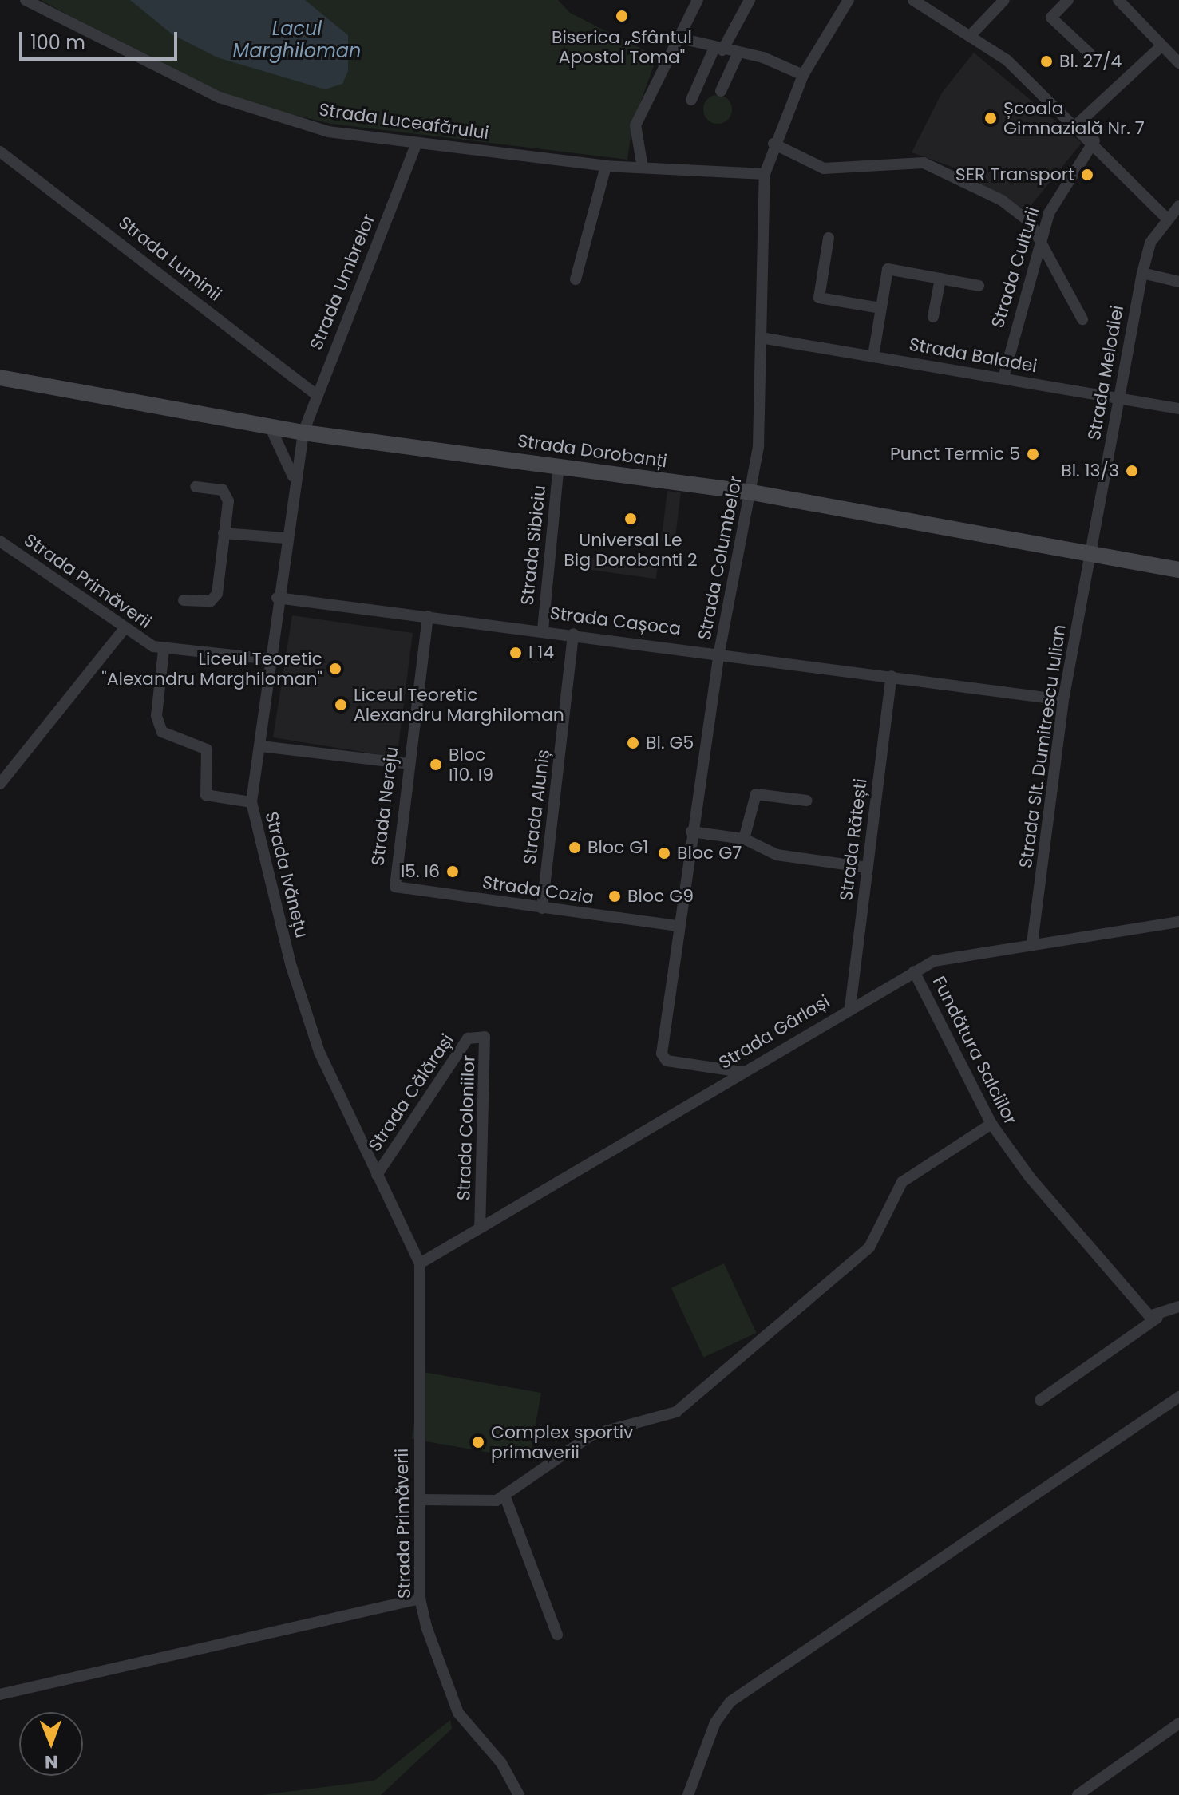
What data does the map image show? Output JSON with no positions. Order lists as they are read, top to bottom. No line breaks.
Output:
{"streets":{"main road":["Strada Dorobanți"],"street":["Strada Luceafărului","Strada Luminii","Strada Culturii","Strada Umbrelor","Strada Baladei","Strada Melodiei","Strada Sibiciu","Strada Columbelor","Strada Primăverii","Strada Cașoca","Strada Slt. Dumitrescu Iulian","Strada Nereju","Strada Aluniș","Strada Rătești","Strada Ivănețu","Strada Cozia","Strada Gârlași","Fundătura Salciilor","Strada Călărași","Strada Coloniilor"]},"crossings":[["Strada Luceafărului","Strada Umbrelor"],["Strada Luceafărului","Strada Columbelor"],["Strada Luminii","Strada Umbrelor"],["Strada Culturii","Strada Baladei"],["Strada Umbrelor","Strada Dorobanți"],["Strada Umbrelor","Strada Ivănețu"],["Strada Baladei","Strada Melodiei"],["Strada Baladei","Strada Columbelor"],["Strada Melodiei","Strada Dorobanți"],["Strada Melodiei","Strada Slt. Dumitrescu Iulian"],["Strada Dorobanți","Strada Sibiciu"],["Strada Dorobanți","Strada Columbelor"],["Strada Dorobanți","Strada Slt. Dumitrescu Iulian"],["Strada Dorobanți","Strada Ivănețu"],["Strada Sibiciu","Strada Cașoca"],["Strada Columbelor","Strada Cașoca"],["Strada Columbelor","Strada Cozia"],["Strada Columbelor","Strada Gârlași"],["Strada Primăverii","Strada Ivănețu"],["Strada Primăverii","Strada Gârlași"],["Strada Cașoca","Strada Slt. Dumitrescu Iulian"],["Strada Cașoca","Strada Nereju"],["Strada Cașoca","Strada Aluniș"],["Strada Cașoca","Strada Rătești"],["Strada Cașoca","Strada Ivănețu"],["Strada Slt. Dumitrescu Iulian","Strada Gârlași"],["Strada Nereju","Strada Cozia"],["Strada Aluniș","Strada Cozia"],["Strada Rătești","Strada Gârlași"],["Strada Ivănețu","Strada Gârlași"],["Strada Ivănețu","Strada Călărași"],["Strada Gârlași","Fundătura Salciilor"],["Strada Gârlași","Strada Coloniilor"],["Strada Călărași","Strada Coloniilor"]],"water":["Lacul Marghiloman"],"places":["Biserica „Sfântul Apostol Toma\"","Bl. 27/4","Școala Gimnazială Nr. 7","SER Transport","Punct Termic 5","Bl. 13/3","Universal Le Big Dorobanti 2","I 14","Liceul Teoretic \"Alexandru Marghiloman\"","Liceul Teoretic Alexandru Marghiloman","Bl. G5","Bloc I10. I9","Bloc G1","Bloc G7","I5. I6","Bloc G9","Complex sportiv primaverii"],"scale_bar":"100 m","north":"bottom"}
